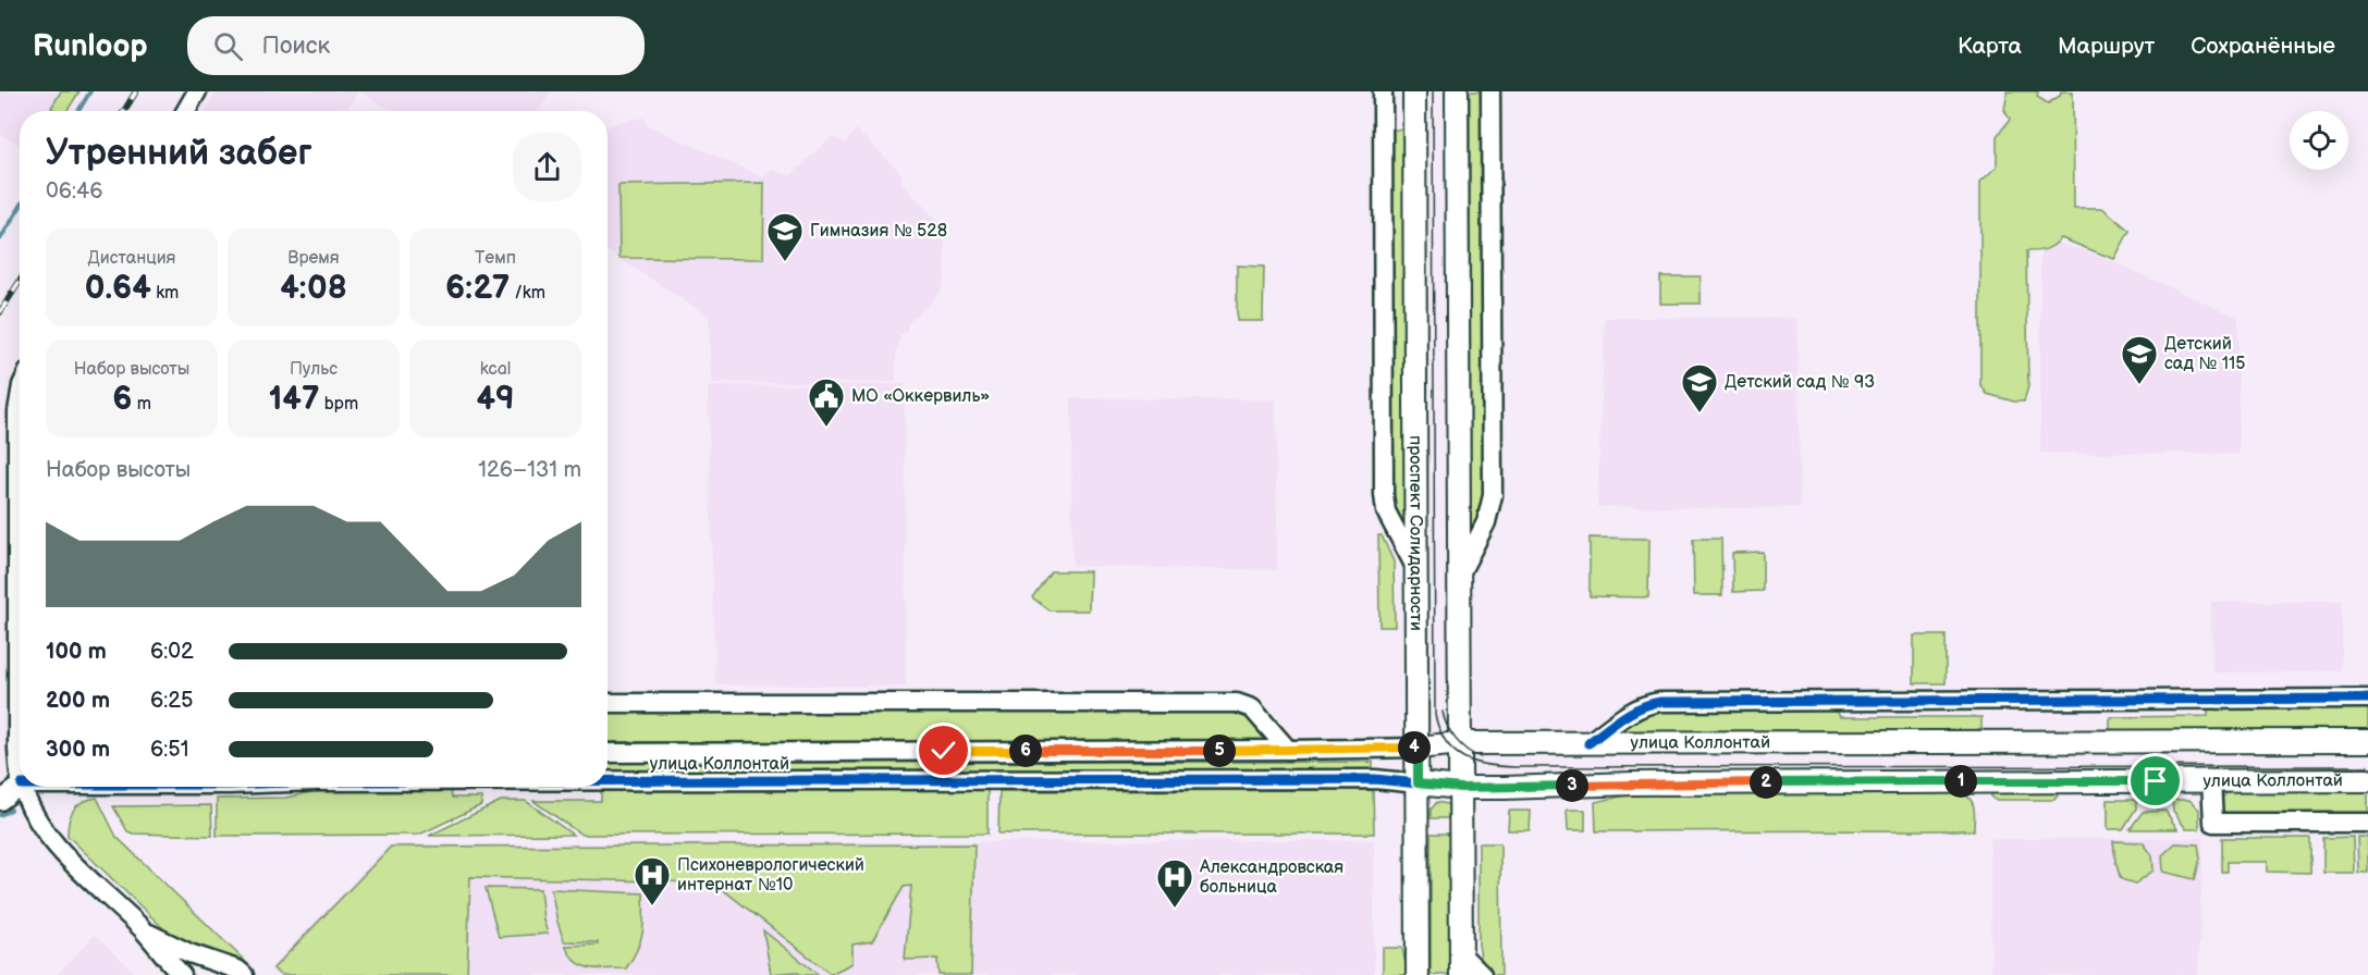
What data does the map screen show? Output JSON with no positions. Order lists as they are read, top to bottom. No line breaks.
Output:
{"streets":{"main road":["проспект Солидарности","улица Коллонтай"]},"crossings":[["проспект Солидарности","улица Коллонтай"]],"places":{"school or university":["Гимназия № 528","Детский сад № 115","Детский сад № 93"],"public building":["МО «Оккервиль»"],"hospital":["Психоневрологический интернат №10","Александровская больница"]},"page":{"header":"Runloop","search":"Поиск","nav":["Карта","Маршрут","Сохранённые"],"heading":["Утренний забег","06:46"],"stats":[["Дистанция","0.64 km"],["Время","4:08"],["Темп","6:27 /km"],["Набор высоты","6 m"],["Пульс","147 bpm"],["kcal","49"]],"chart":["Набор высоты","126–131 m"],"list":[{"name":"100 m","note":"6:02"},{"name":"200 m","note":"6:25"},{"name":"300 m","note":"6:51"}],"pins":["4","5","6","1","2","3"]}}
